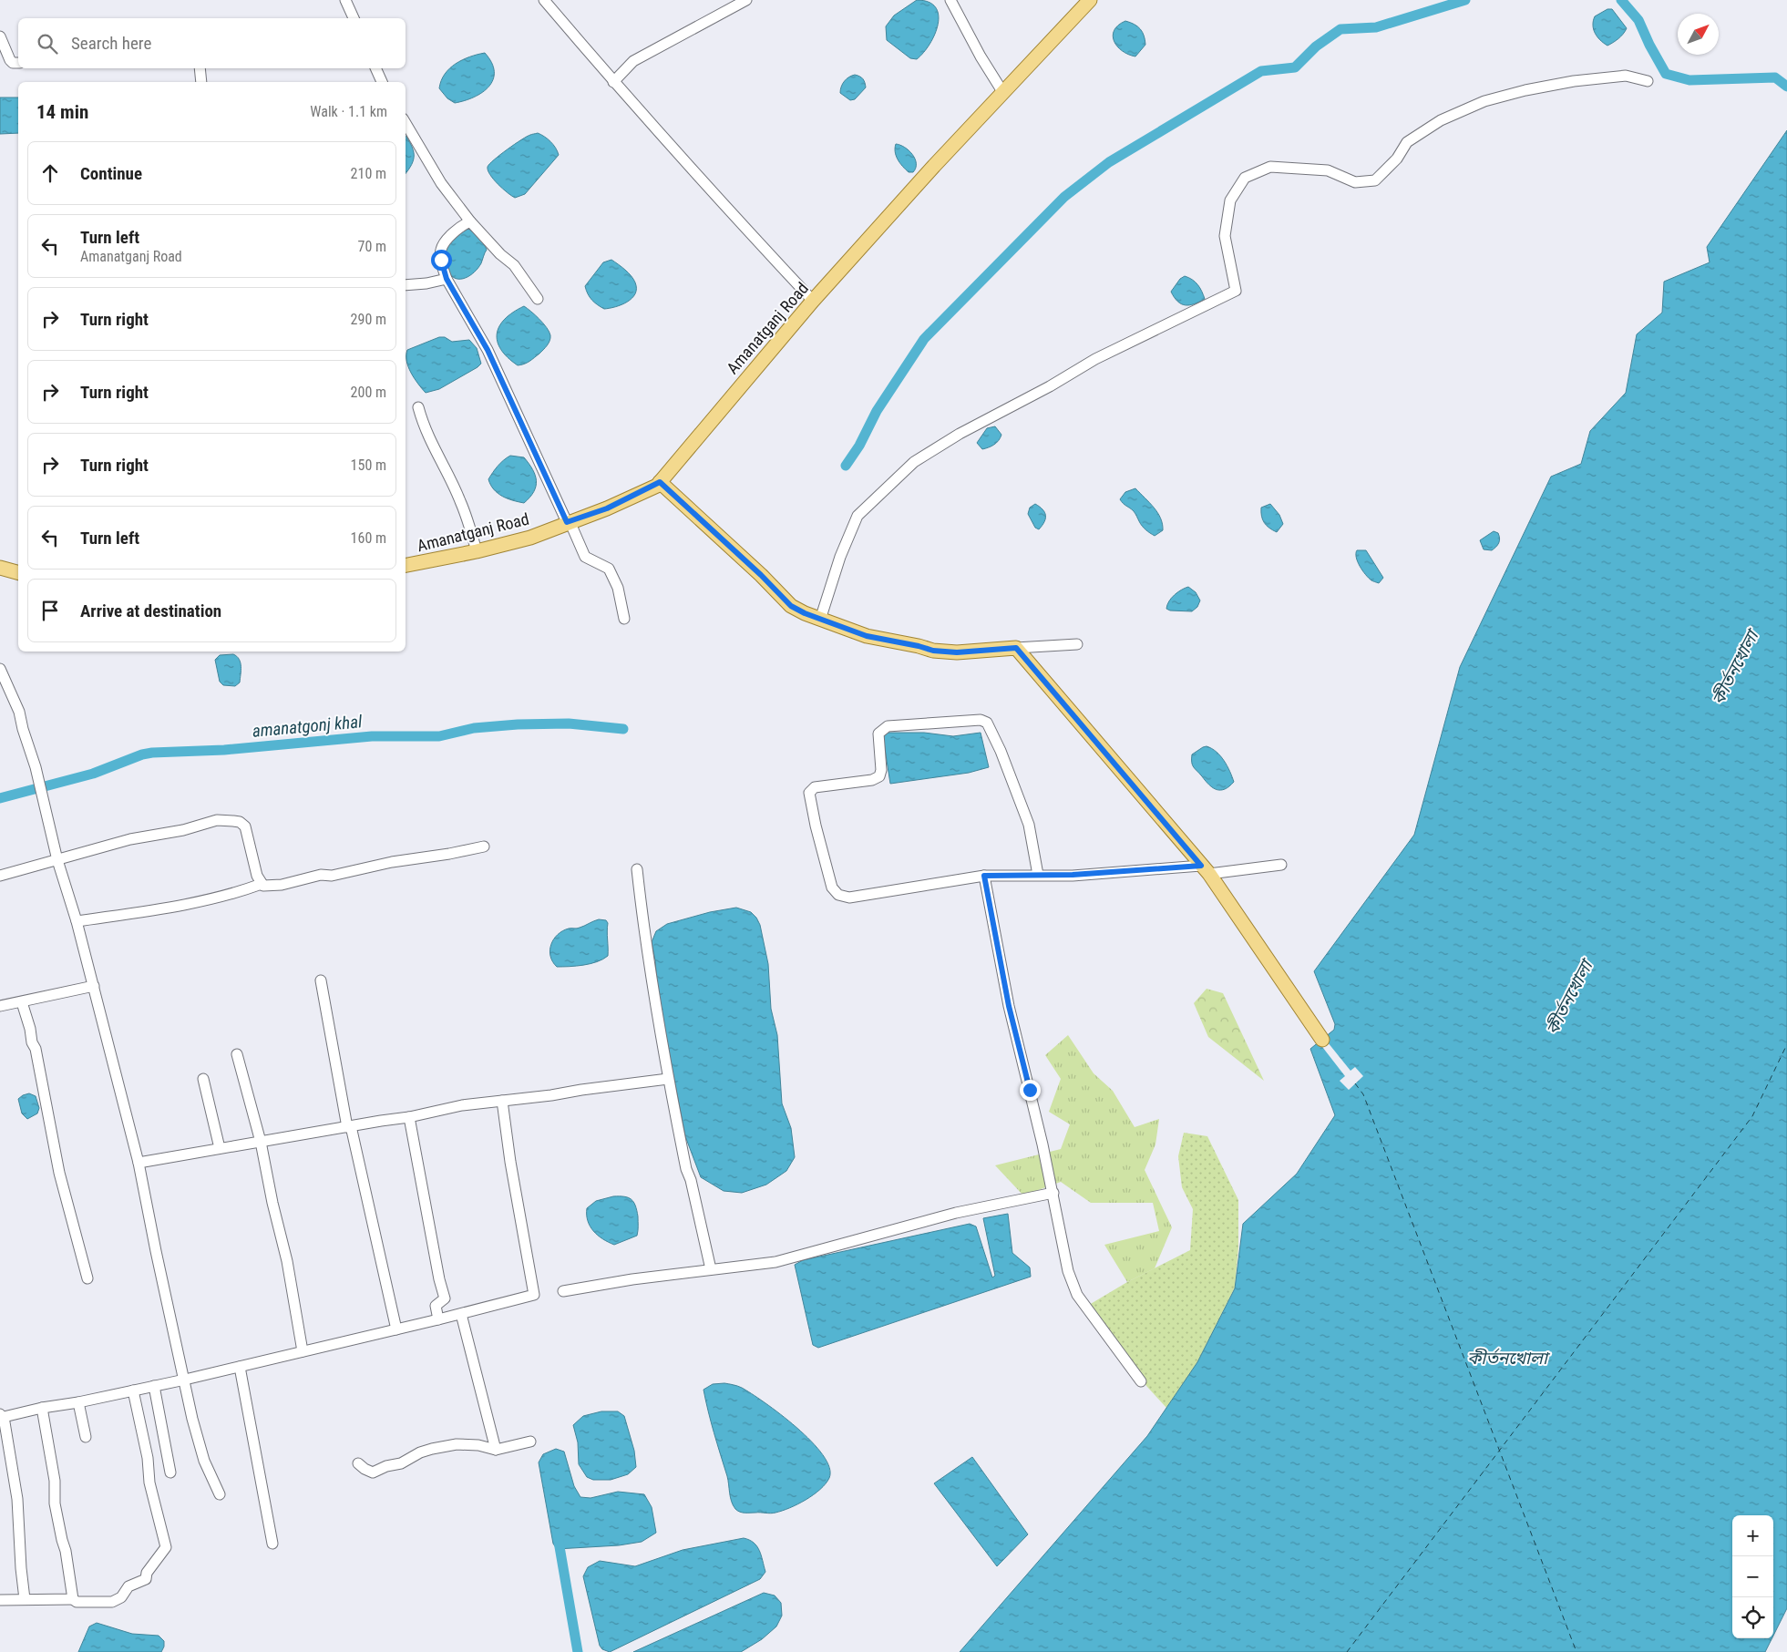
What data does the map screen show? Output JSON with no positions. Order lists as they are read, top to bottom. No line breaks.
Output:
{"streets":{"main road":["Amanatganj Road"]},"water":["কীর্তনখোলা","amanatgonj khal"],"north":"top right","page":{"search":"Search here","heading":["14 min","Walk · 1.1 km"],"list":[["Continue","210 m"],["Turn left","Amanatganj Road","70 m"],["Turn right","290 m"],["Turn right","200 m"],["Turn right","150 m"],["Turn left","160 m"],"Arrive at destination"],"map_buttons":["+","−"]}}
